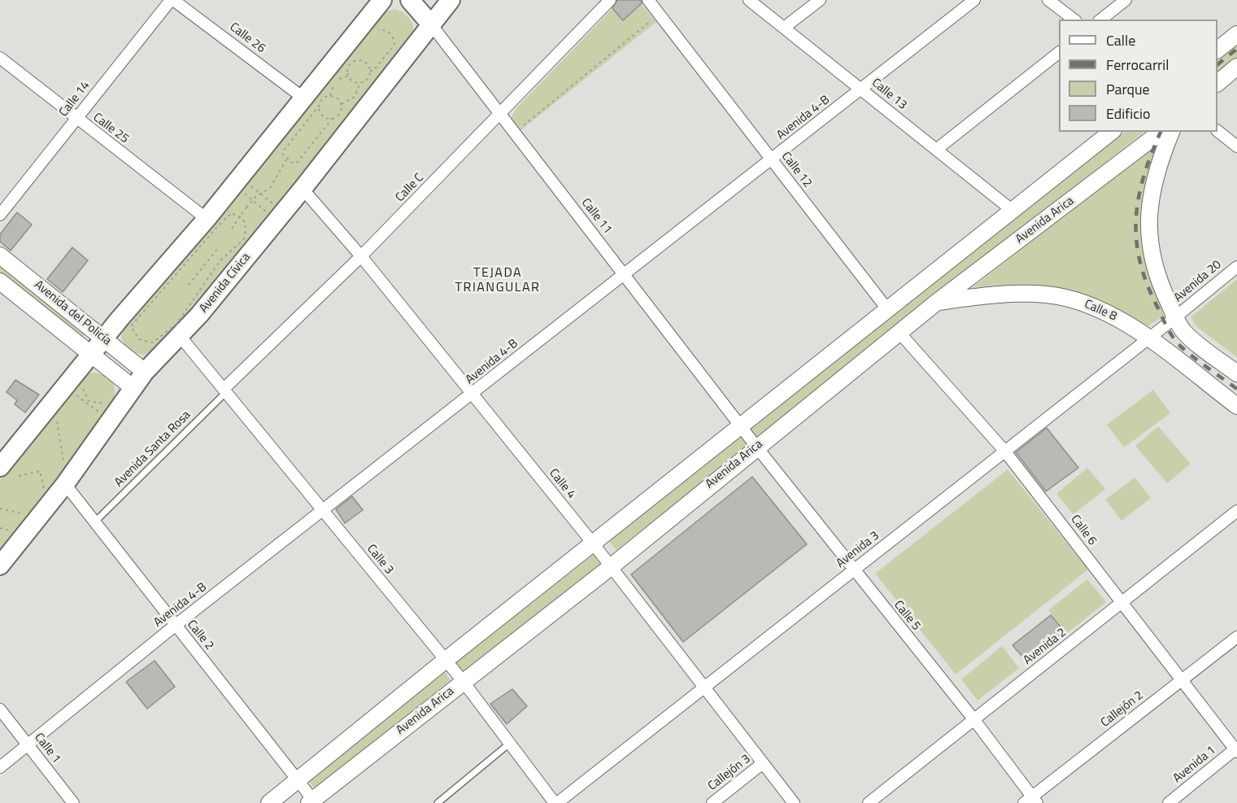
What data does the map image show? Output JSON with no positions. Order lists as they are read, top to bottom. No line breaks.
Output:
{"streets":{"main road":["Avenida Cívica"],"street":["Calle 26","Calle 13","Calle 14","Avenida 4-B","Calle 25","Calle 12","Calle C","Calle 11","Avenida Arica","Avenida 20","Calle 8","Avenida del Policía","Calle 4","Calle 6","Avenida 3","Calle 3","Calle 5","Calle 2","Avenida 2","Callejón 2","Calle 1","Avenida 1","Callejón 3"],"lane":["Avenida Santa Rosa"]},"crossings":[["Calle 26","Calle 14"],["Calle 13","Avenida 4-B"],["Calle 14","Calle 25"],["Avenida 4-B","Calle 12"],["Avenida 4-B","Calle 11"],["Avenida 4-B","Calle 4"],["Avenida 4-B","Calle 3"],["Avenida 4-B","Calle 2"],["Avenida 4-B","Calle 1"],["Calle C","Calle 11"],["Calle C","Avenida Santa Rosa"],["Calle C","Calle 4"],["Calle C","Calle 3"],["Calle 11","Avenida Arica"],["Calle 11","Avenida Cívica"],["Calle 11","Calle 5"],["Avenida Arica","Calle 8"],["Avenida Arica","Calle 4"],["Avenida Arica","Calle 6"],["Avenida Arica","Calle 3"],["Avenida Arica","Calle 5"],["Avenida Arica","Calle 2"],["Avenida 20","Avenida 3"],["Avenida Cívica","Avenida del Policía"],["Avenida Cívica","Calle 4"],["Avenida Cívica","Calle 3"],["Avenida Cívica","Calle 2"],["Calle 8","Avenida 3"],["Avenida Santa Rosa","Calle 3"],["Avenida Santa Rosa","Calle 2"],["Calle 4","Avenida 3"],["Calle 4","Callejón 3"],["Calle 6","Avenida 3"],["Calle 6","Avenida 2"],["Calle 6","Callejón 2"],["Calle 6","Avenida 1"],["Avenida 3","Calle 3"],["Avenida 3","Calle 5"],["Calle 5","Avenida 2"],["Calle 5","Callejón 2"]],"districts":["TEJADA TRIANGULAR"],"legend":["Calle","Ferrocarril","Parque","Edificio"]}
